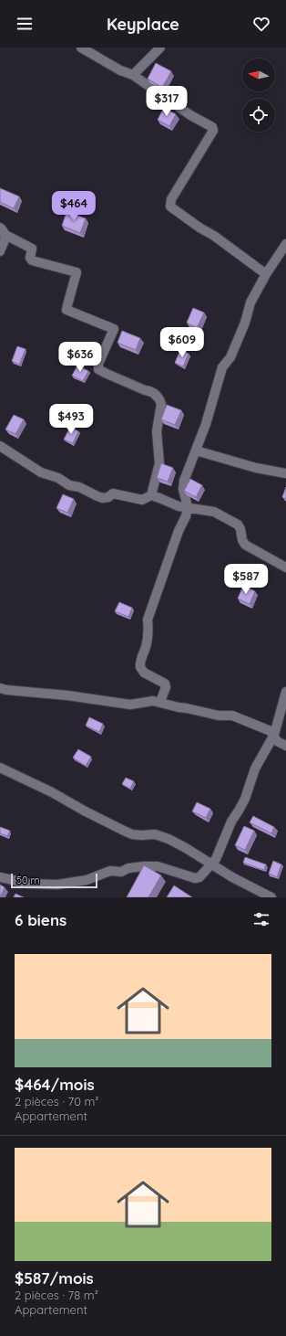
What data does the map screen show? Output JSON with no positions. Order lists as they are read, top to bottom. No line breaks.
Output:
{"scale_bar":"50 m","north":"left","page":{"header":"Keyplace","price":["$317","$464","$609","$636","$493","$587"],"scale":"50 m","heading":"6 biens","list":[{"name":"$464/mois","note":"2 pièces · 70 m² · Appartement"},{"name":"$587/mois","note":"2 pièces · 78 m² · Appartement"}]}}
